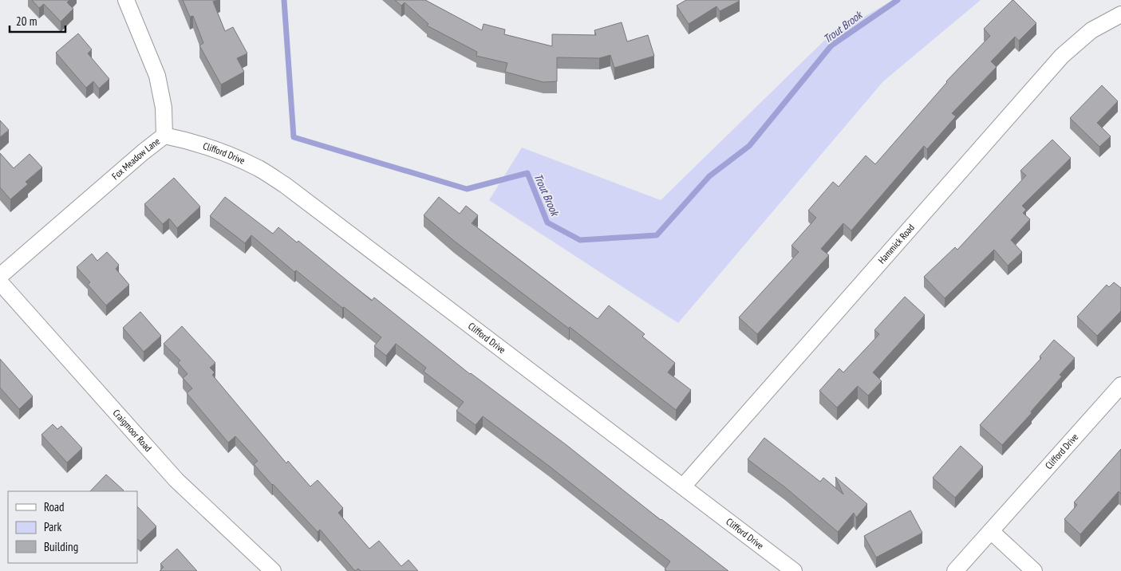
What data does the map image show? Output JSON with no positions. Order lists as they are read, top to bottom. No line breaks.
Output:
{"streets":{"street":["Clifford Drive","Fox Meadow Lane","Hammick Road","Craigmoor Road"]},"crossings":[["Clifford Drive","Fox Meadow Lane"],["Clifford Drive","Hammick Road"]],"water":["Trout Brook"],"legend":["Road","Park","Building"],"scale_bar":"20 m"}
